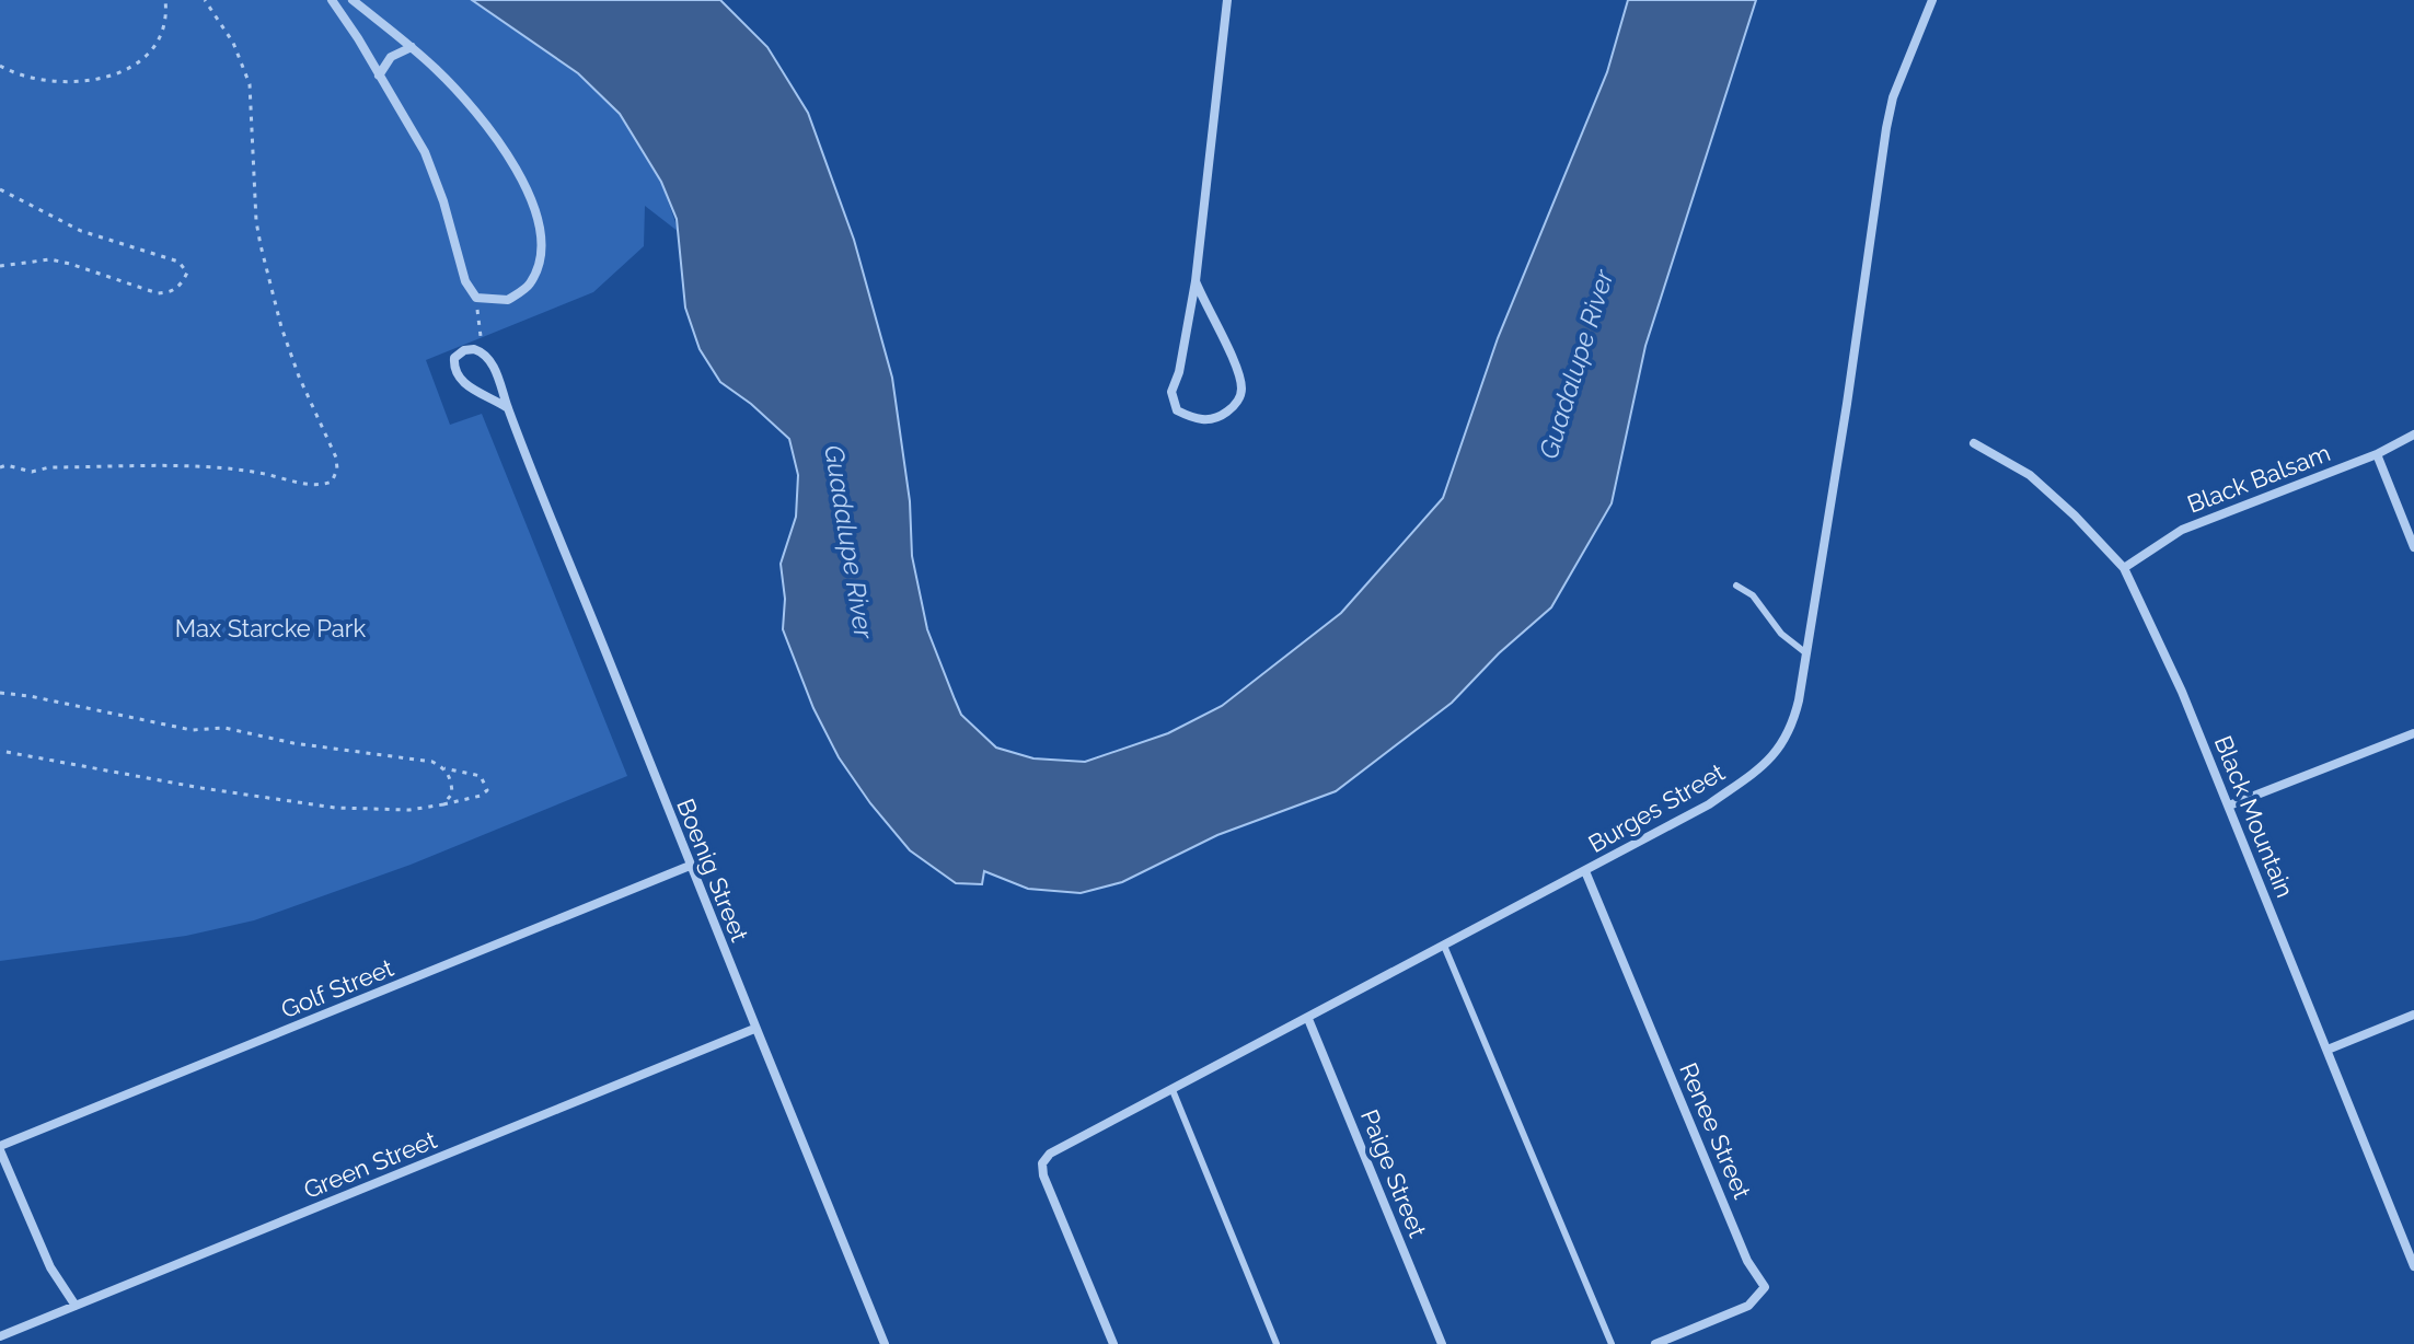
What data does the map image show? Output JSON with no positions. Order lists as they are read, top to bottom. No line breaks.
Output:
{"streets":{"street":["Black Balsam","Burges Street","Black Mountain","Boenig Street","Golf Street","Renee Street","Green Street","Paige Street"]},"crossings":[["Black Balsam","Black Mountain"],["Burges Street","Renee Street"],["Burges Street","Paige Street"],["Boenig Street","Golf Street"],["Boenig Street","Green Street"]],"water":["Guadalupe River"],"parks":["Max Starcke Park"]}
